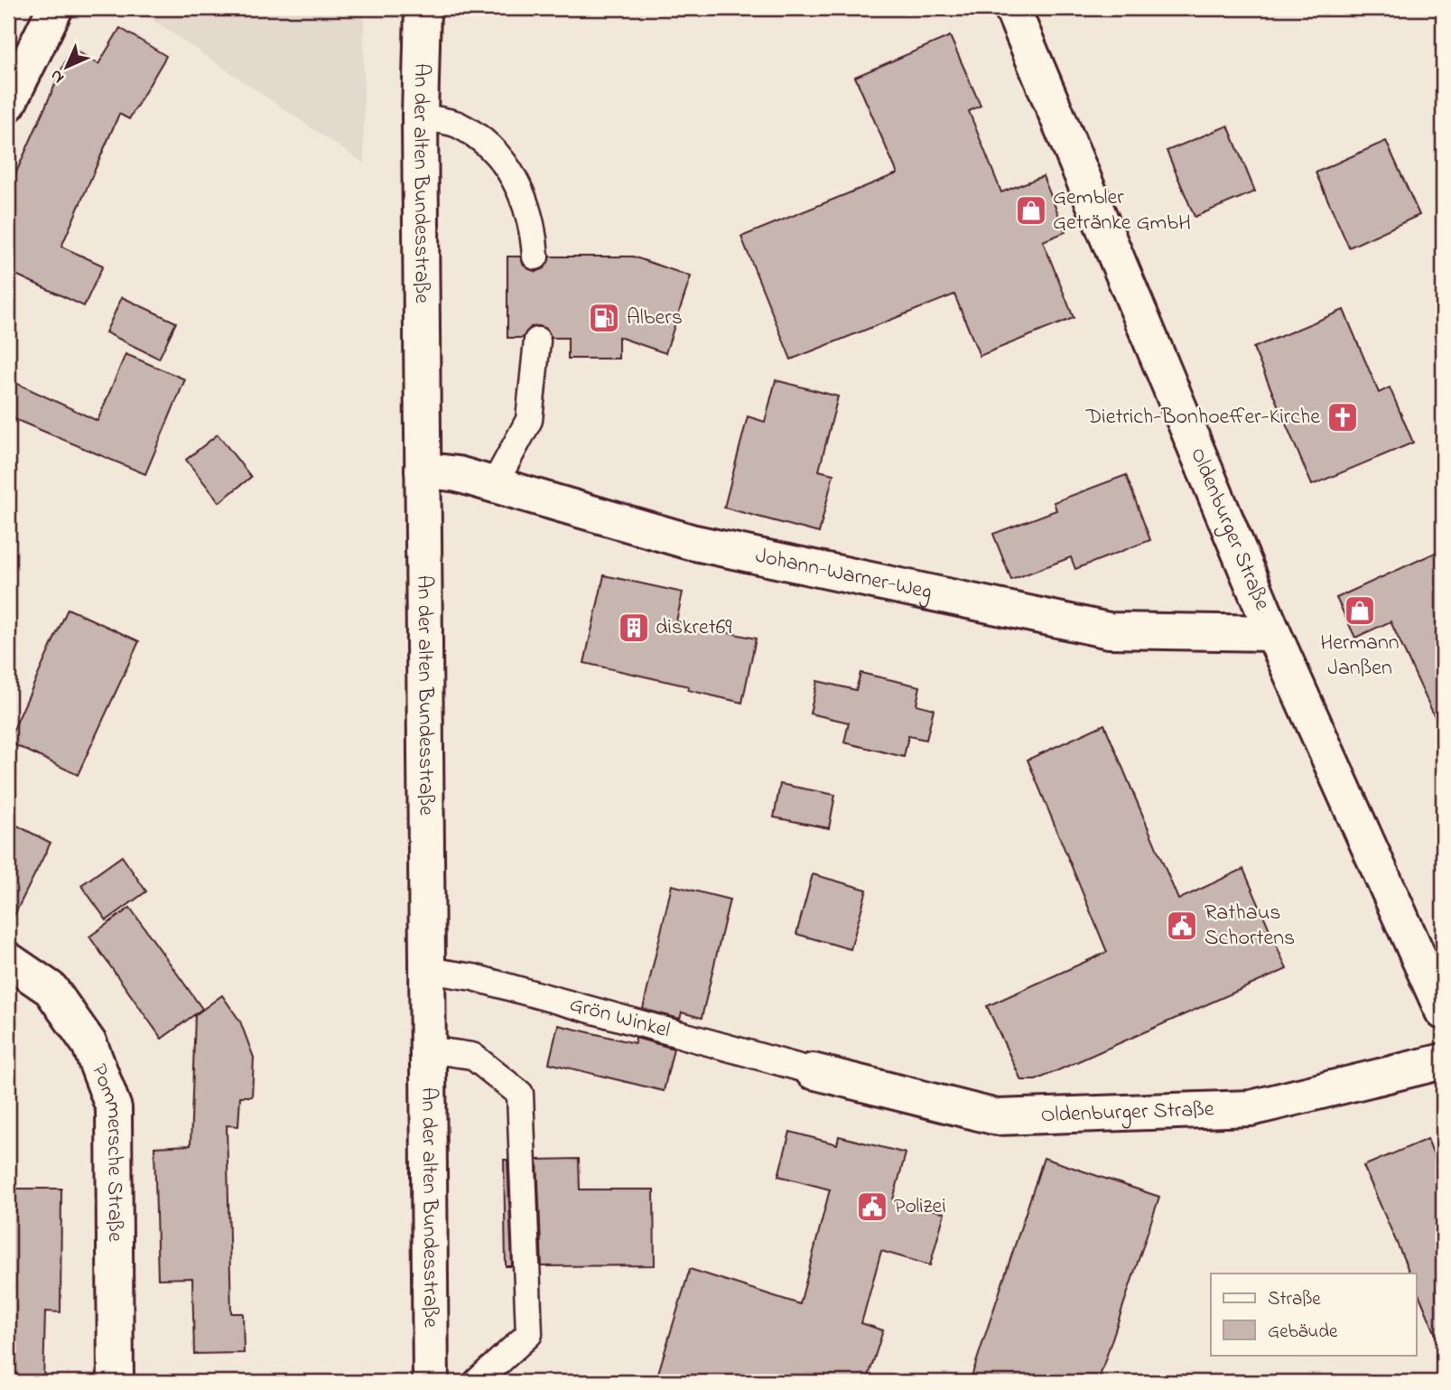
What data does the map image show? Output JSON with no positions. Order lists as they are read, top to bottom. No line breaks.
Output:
{"streets":{"street":["An der alten Bundesstraße","Oldenburger Straße","Johann-Warner-Weg","Pommersche Straße"],"lane":["Grön Winkel"]},"crossings":[["An der alten Bundesstraße","Johann-Warner-Weg"],["An der alten Bundesstraße","Grön Winkel"],["Oldenburger Straße","Johann-Warner-Weg"],["Oldenburger Straße","Grön Winkel"]],"places":{"shop":["Gembler Getränke GmbH","Hermann Janßen"],"fuel station":["Albers"],"church":["Dietrich-Bonhoeffer-Kirche"],"building":["diskret69"],"public building":["Rathaus Schortens","Polizei"]},"legend":["Straße","Gebäude"],"north":"bottom left"}
